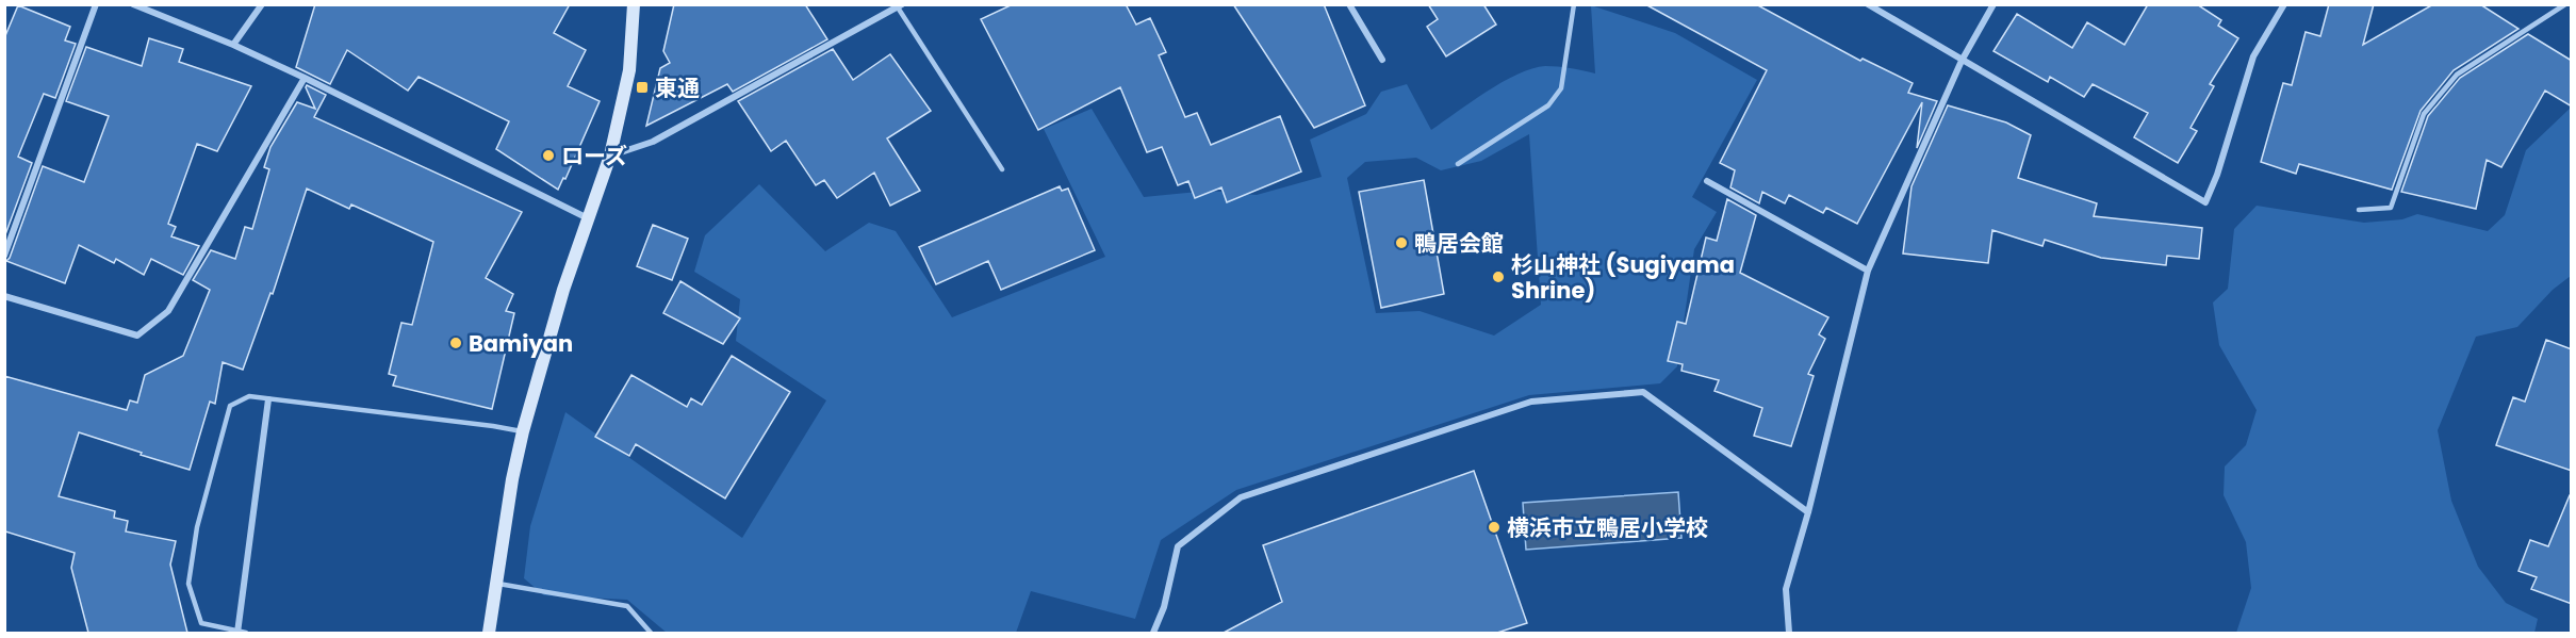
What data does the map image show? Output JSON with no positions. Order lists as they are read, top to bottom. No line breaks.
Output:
{"places":{"transit":["東通"],"other":["ローズ","鴨居会館","杉山神社 (Sugiyama Shrine)","Bamiyan","横浜市立鴨居小学校"]}}
